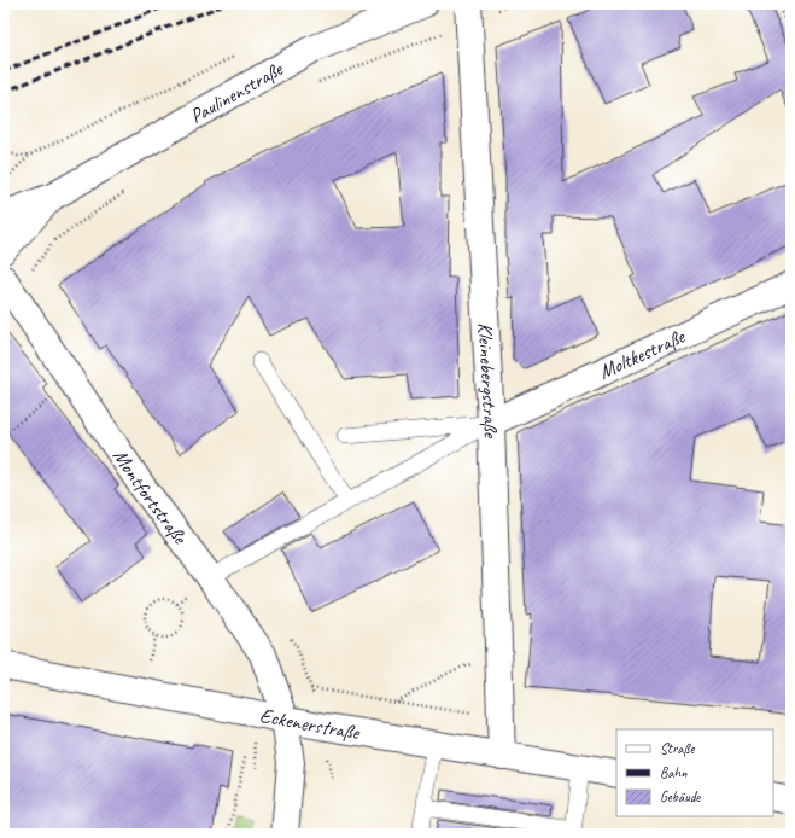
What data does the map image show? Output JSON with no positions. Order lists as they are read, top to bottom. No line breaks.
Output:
{"streets":{"main road":["Paulinenstraße","Moltkestraße","Kleinebergstraße","Montfortstraße","Eckenerstraße"]},"crossings":[["Moltkestraße","Kleinebergstraße"],["Kleinebergstraße","Eckenerstraße"],["Montfortstraße","Eckenerstraße"]],"legend":["Straße","Bahn","Gebäude"]}
